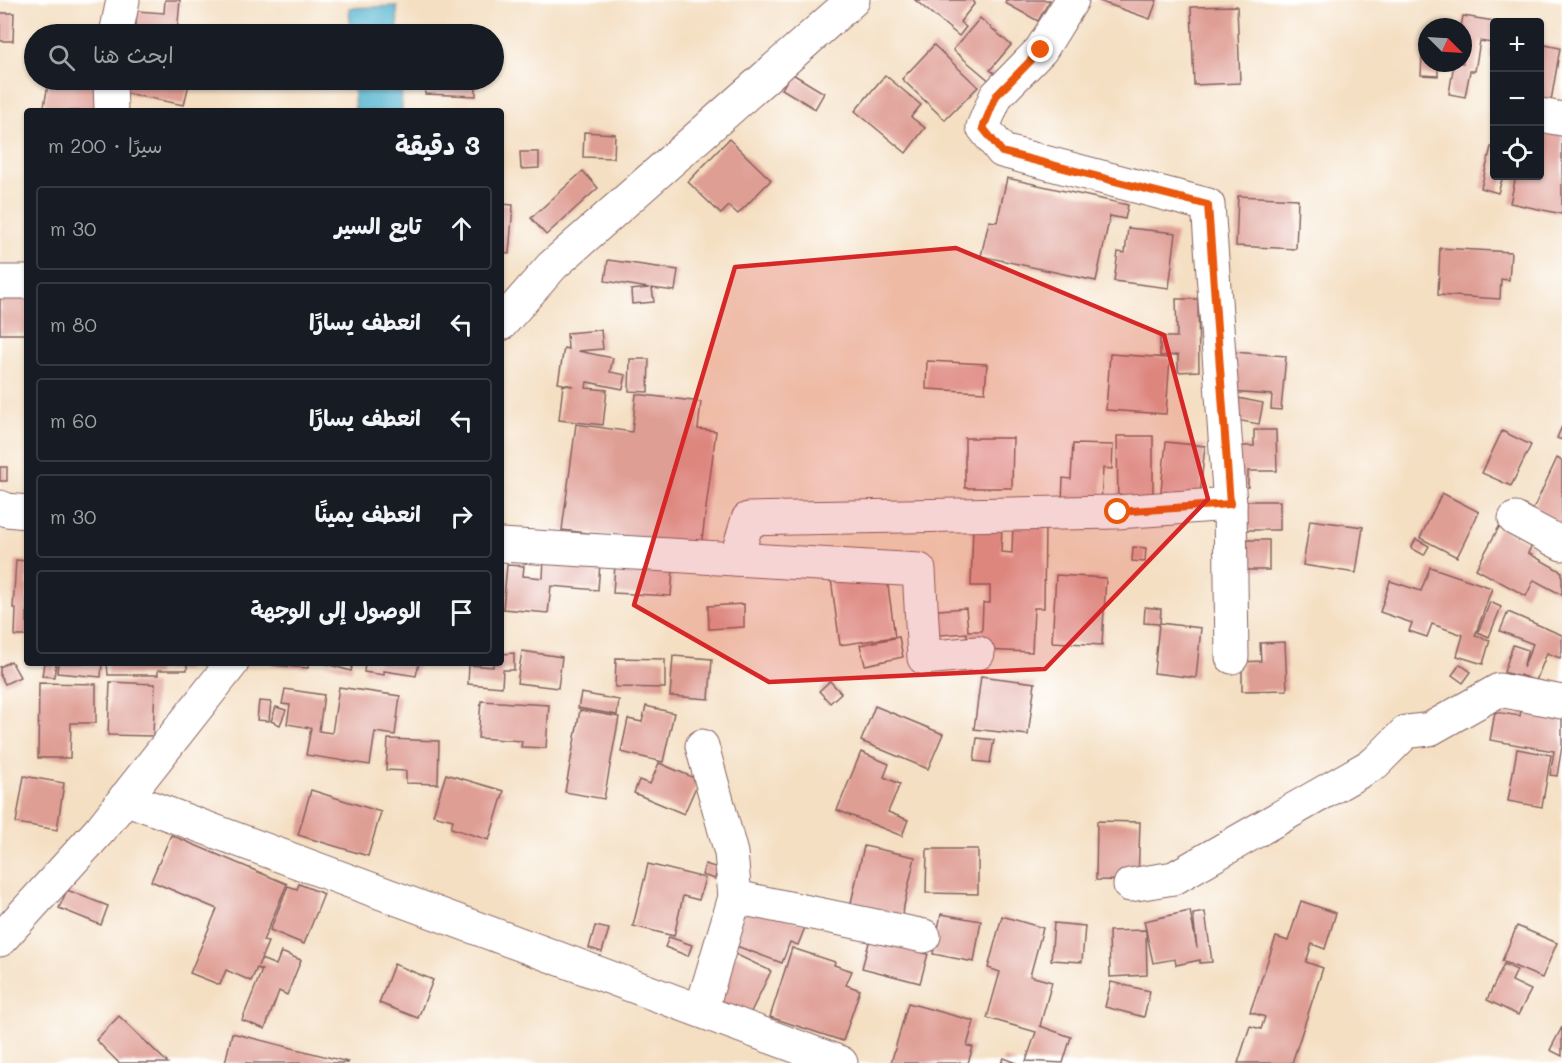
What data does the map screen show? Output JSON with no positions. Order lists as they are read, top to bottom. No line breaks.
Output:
{"north":"bottom right","page":{"map_buttons":["+","−"],"search":"ابحث هنا","heading":["3 دقيقة","سيرًا · 200 m"],"list":[["تابع السير","30 m"],["انعطف يسارًا","80 m"],["انعطف يسارًا","60 m"],["انعطف يمينًا","30 m"],"الوصول إلى الوجهة"]}}
